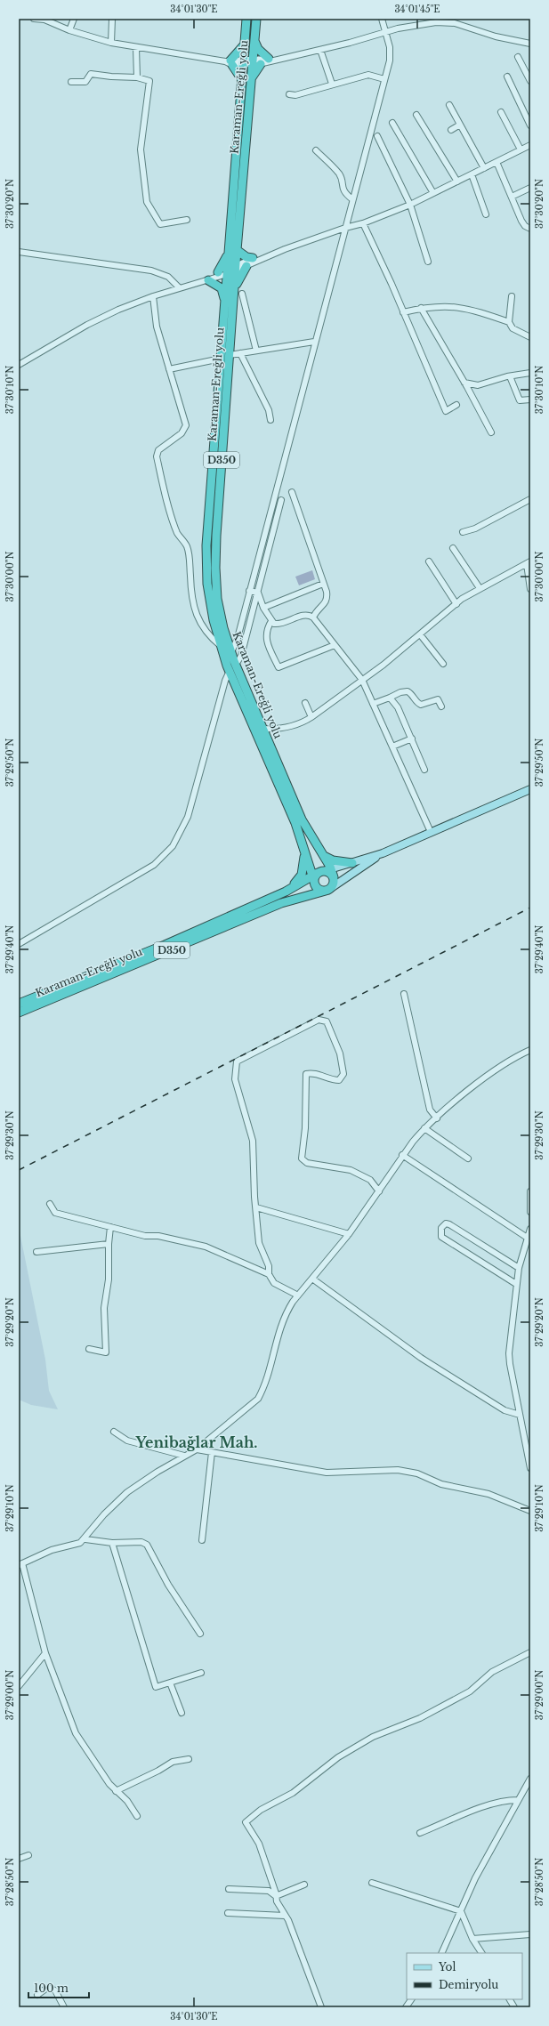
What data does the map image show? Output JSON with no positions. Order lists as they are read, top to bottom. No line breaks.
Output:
{"streets":{"highway":["Karaman-Ereğli yolu","D350"]},"crossings":[["Karaman-Ereğli yolu","D350"]],"districts":["Yenibağlar Mah."],"legend":["Yol","Demiryolu"],"scale_bar":"100 m","coordinates":["34°01'30\"E","34°01'45\"E","37°30'20\"N","37°30'10\"N","37°30'00\"N","37°29'50\"N","37°29'40\"N","37°29'30\"N","37°29'20\"N","37°29'10\"N","37°29'00\"N","37°28'50\"N"]}
